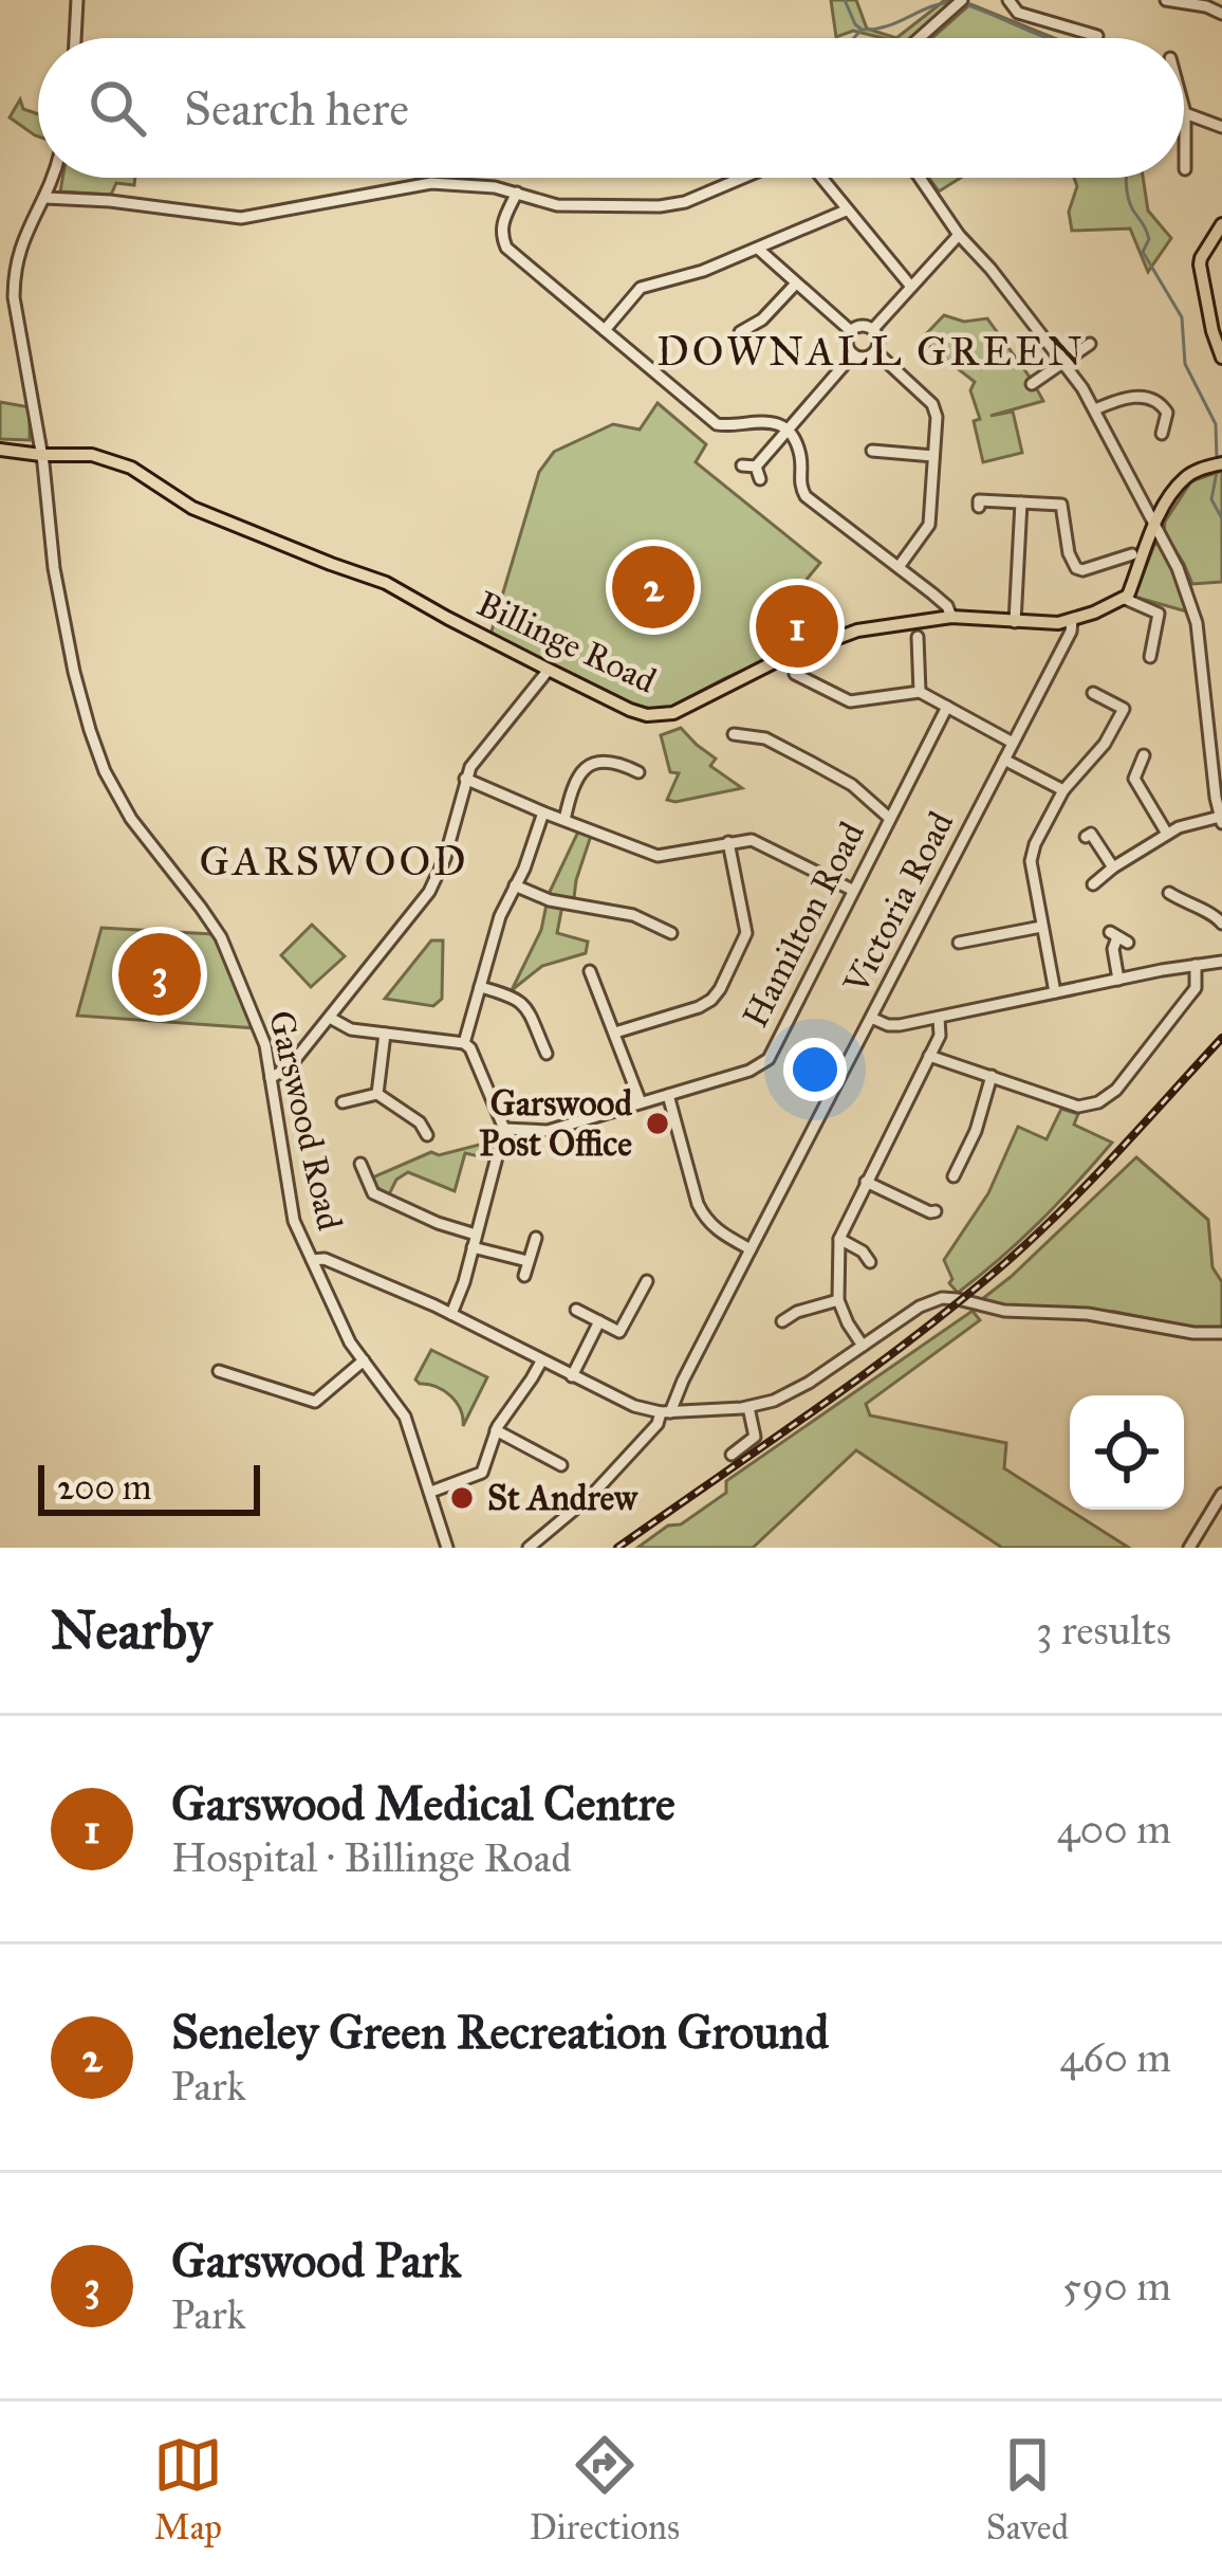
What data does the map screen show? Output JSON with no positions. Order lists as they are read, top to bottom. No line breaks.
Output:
{"streets":{"main road":["Billinge Road"],"street":["Victoria Road","Hamilton Road","Garswood Road"]},"crossings":[["Billinge Road","Victoria Road"],["Billinge Road","Garswood Road"]],"districts":["DOWNALL GREEN","GARSWOOD"],"places":["Garswood Post Office","St Andrew"],"scale_bar":"200 m","page":{"search":"Search here","pins":["2","1","3"],"scale":"200 m","heading":["Nearby","3 results"],"list":[{"mark":"1","name":"Garswood Medical Centre","note":"Hospital · Billinge Road","value":"400 m"},{"mark":"2","name":"Seneley Green Recreation Ground","note":"Park","value":"460 m"},{"mark":"3","name":"Garswood Park","note":"Park","value":"590 m"}],"nav":["Map","Directions","Saved"]}}
